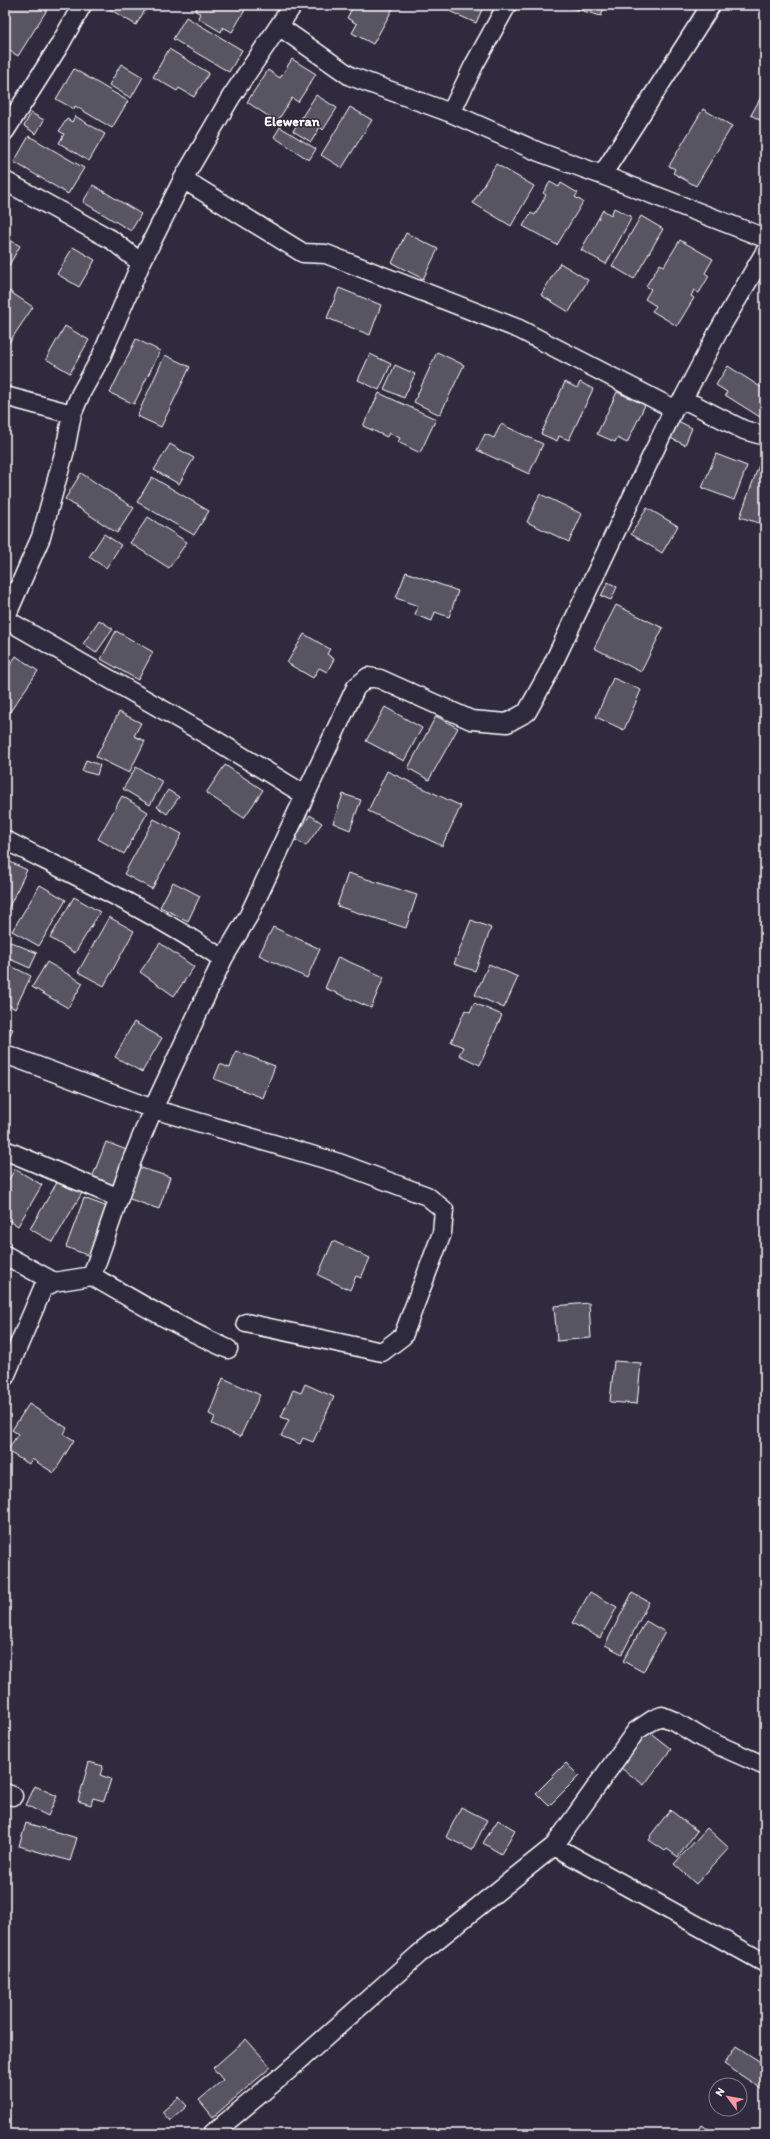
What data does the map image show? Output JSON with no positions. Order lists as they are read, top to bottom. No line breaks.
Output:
{"districts":["Eleweran"],"north":"top left"}
